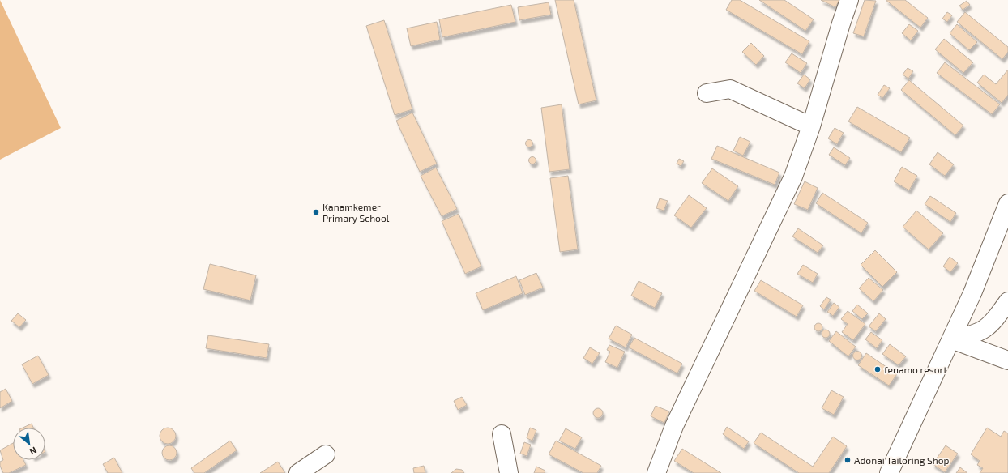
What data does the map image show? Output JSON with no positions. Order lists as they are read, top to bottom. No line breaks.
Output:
{"places":["Kanamkemer Primary School","fenamo resort","Adonai Tailoring Shop"],"north":"bottom right"}
